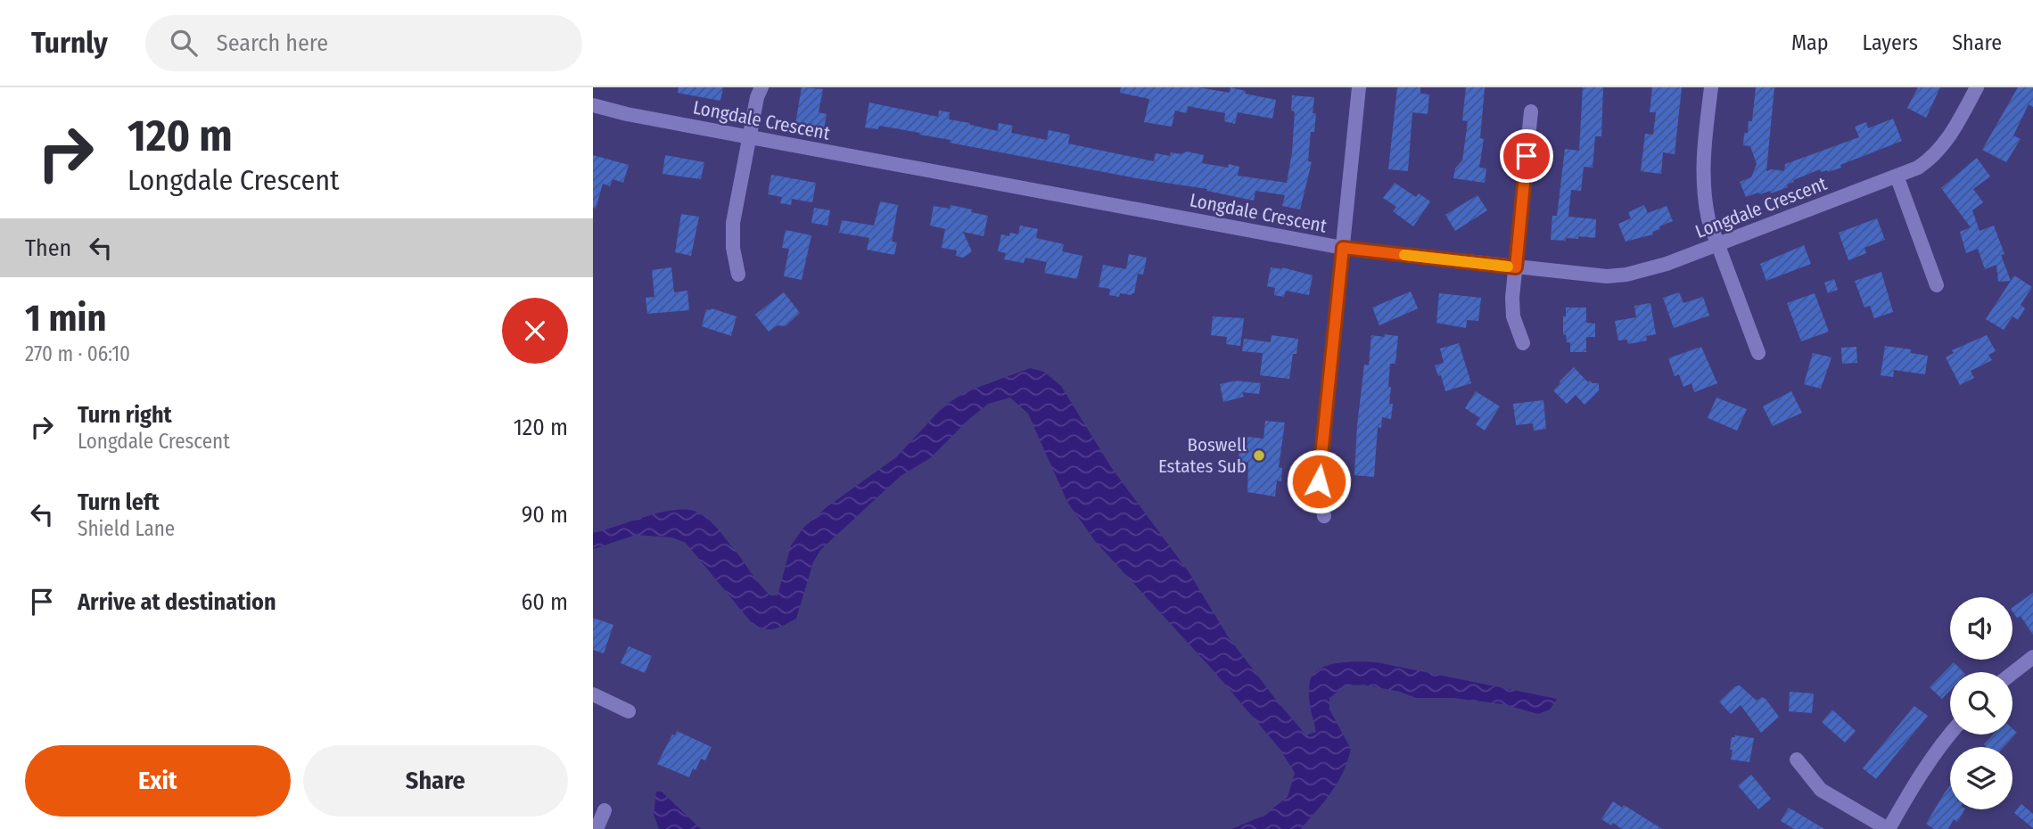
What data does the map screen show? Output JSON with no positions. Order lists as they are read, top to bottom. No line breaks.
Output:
{"streets":{"street":["Longdale Crescent"]},"places":["Boswell Estates Sub"],"page":{"header":"Turnly","search":"Search here","nav":["Map","Layers","Share"],"turn":["120 m","Longdale Crescent"],"then":"Then","heading":["1 min","270 m · 06:10"],"list":[{"name":"Turn right","note":"Longdale Crescent","value":"120 m"},{"name":"Turn left","note":"Shield Lane","value":"90 m"},{"name":"Arrive at destination","value":"60 m"}],"buttons":["Exit","Share"]}}
